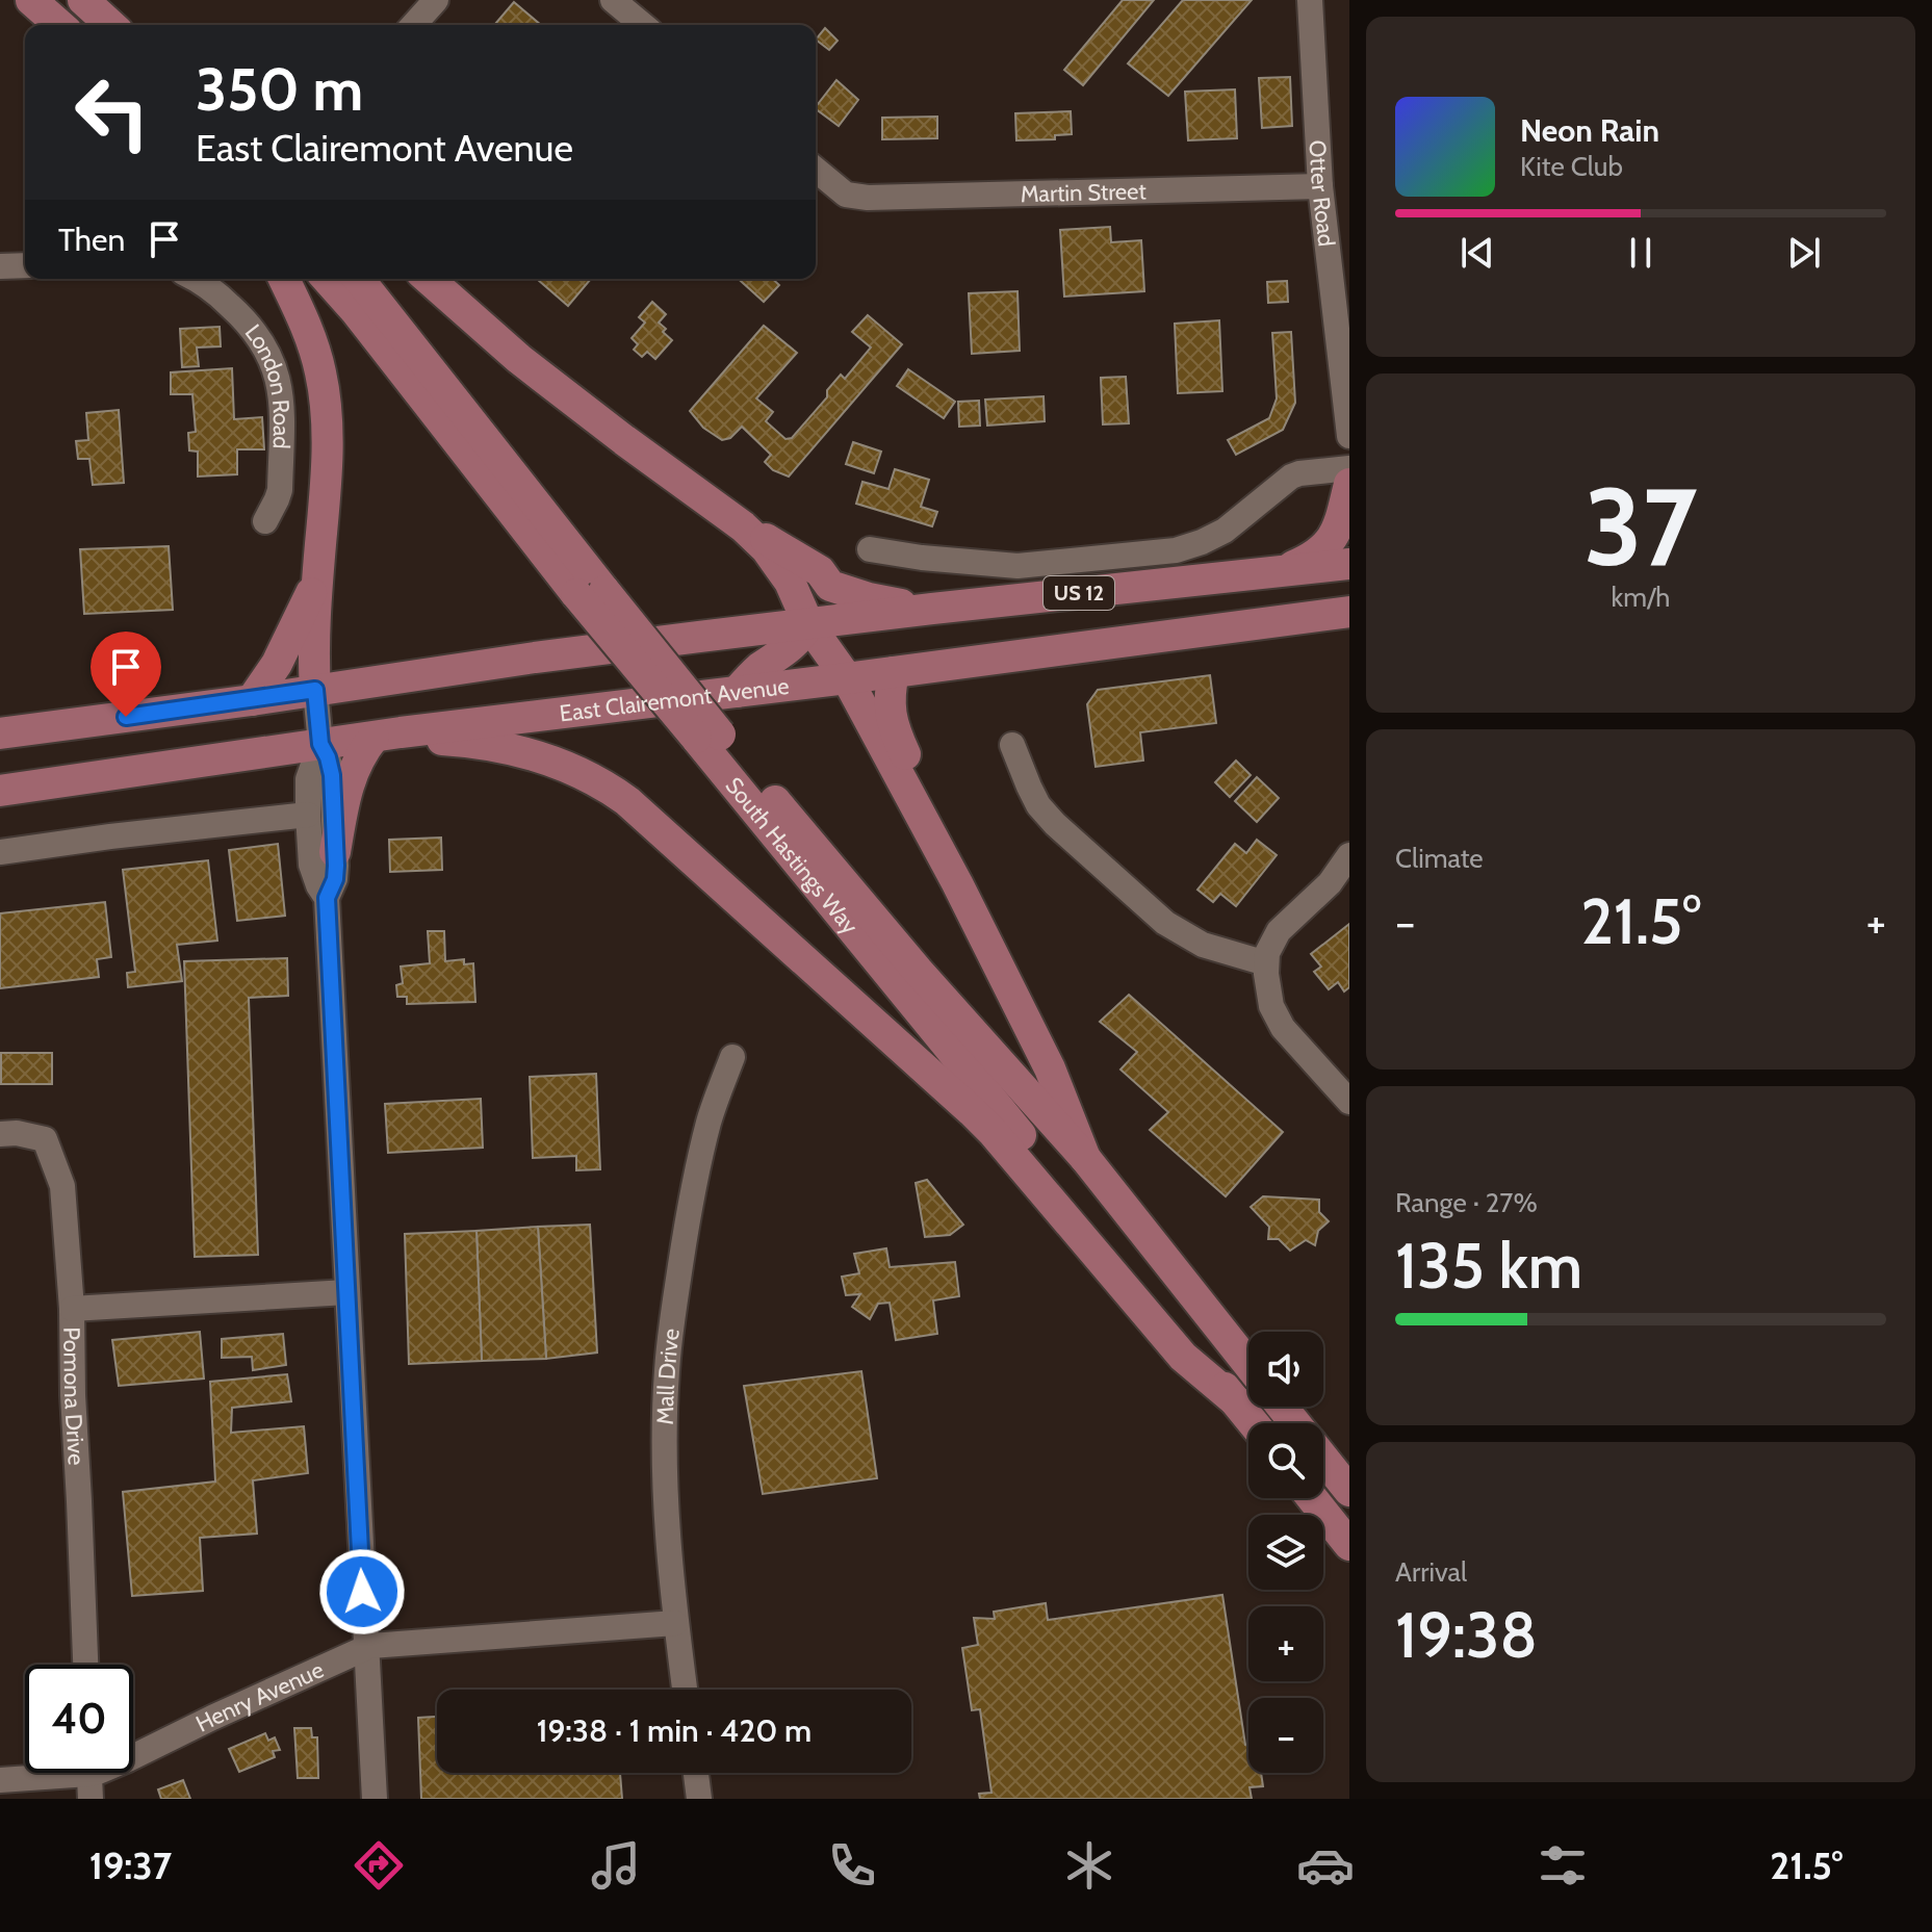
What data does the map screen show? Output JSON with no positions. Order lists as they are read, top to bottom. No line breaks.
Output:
{"streets":{"main road":["US 12","East Clairemont Avenue","South Hastings Way"],"street":["Martin Street","Otter Road","London Road","Mall Drive","Pomona Drive","Henry Avenue"]},"crossings":[["Martin Street","Otter Road"],["Mall Drive","Henry Avenue"]],"page":{"turn":["350 m","East Clairemont Avenue"],"song":["Neon Rain","Kite Club"],"then":"Then","tile":[["37","km/h"],"Climate",["Range · 27%","135 km"],["Arrival","19:38"]],"heat":["−","21.5°","+"],"map_buttons":["+","−"],"limit":"40","trip":"19:38 · 1 min · 420 m","tabs":["19:37","21.5°"]}}
